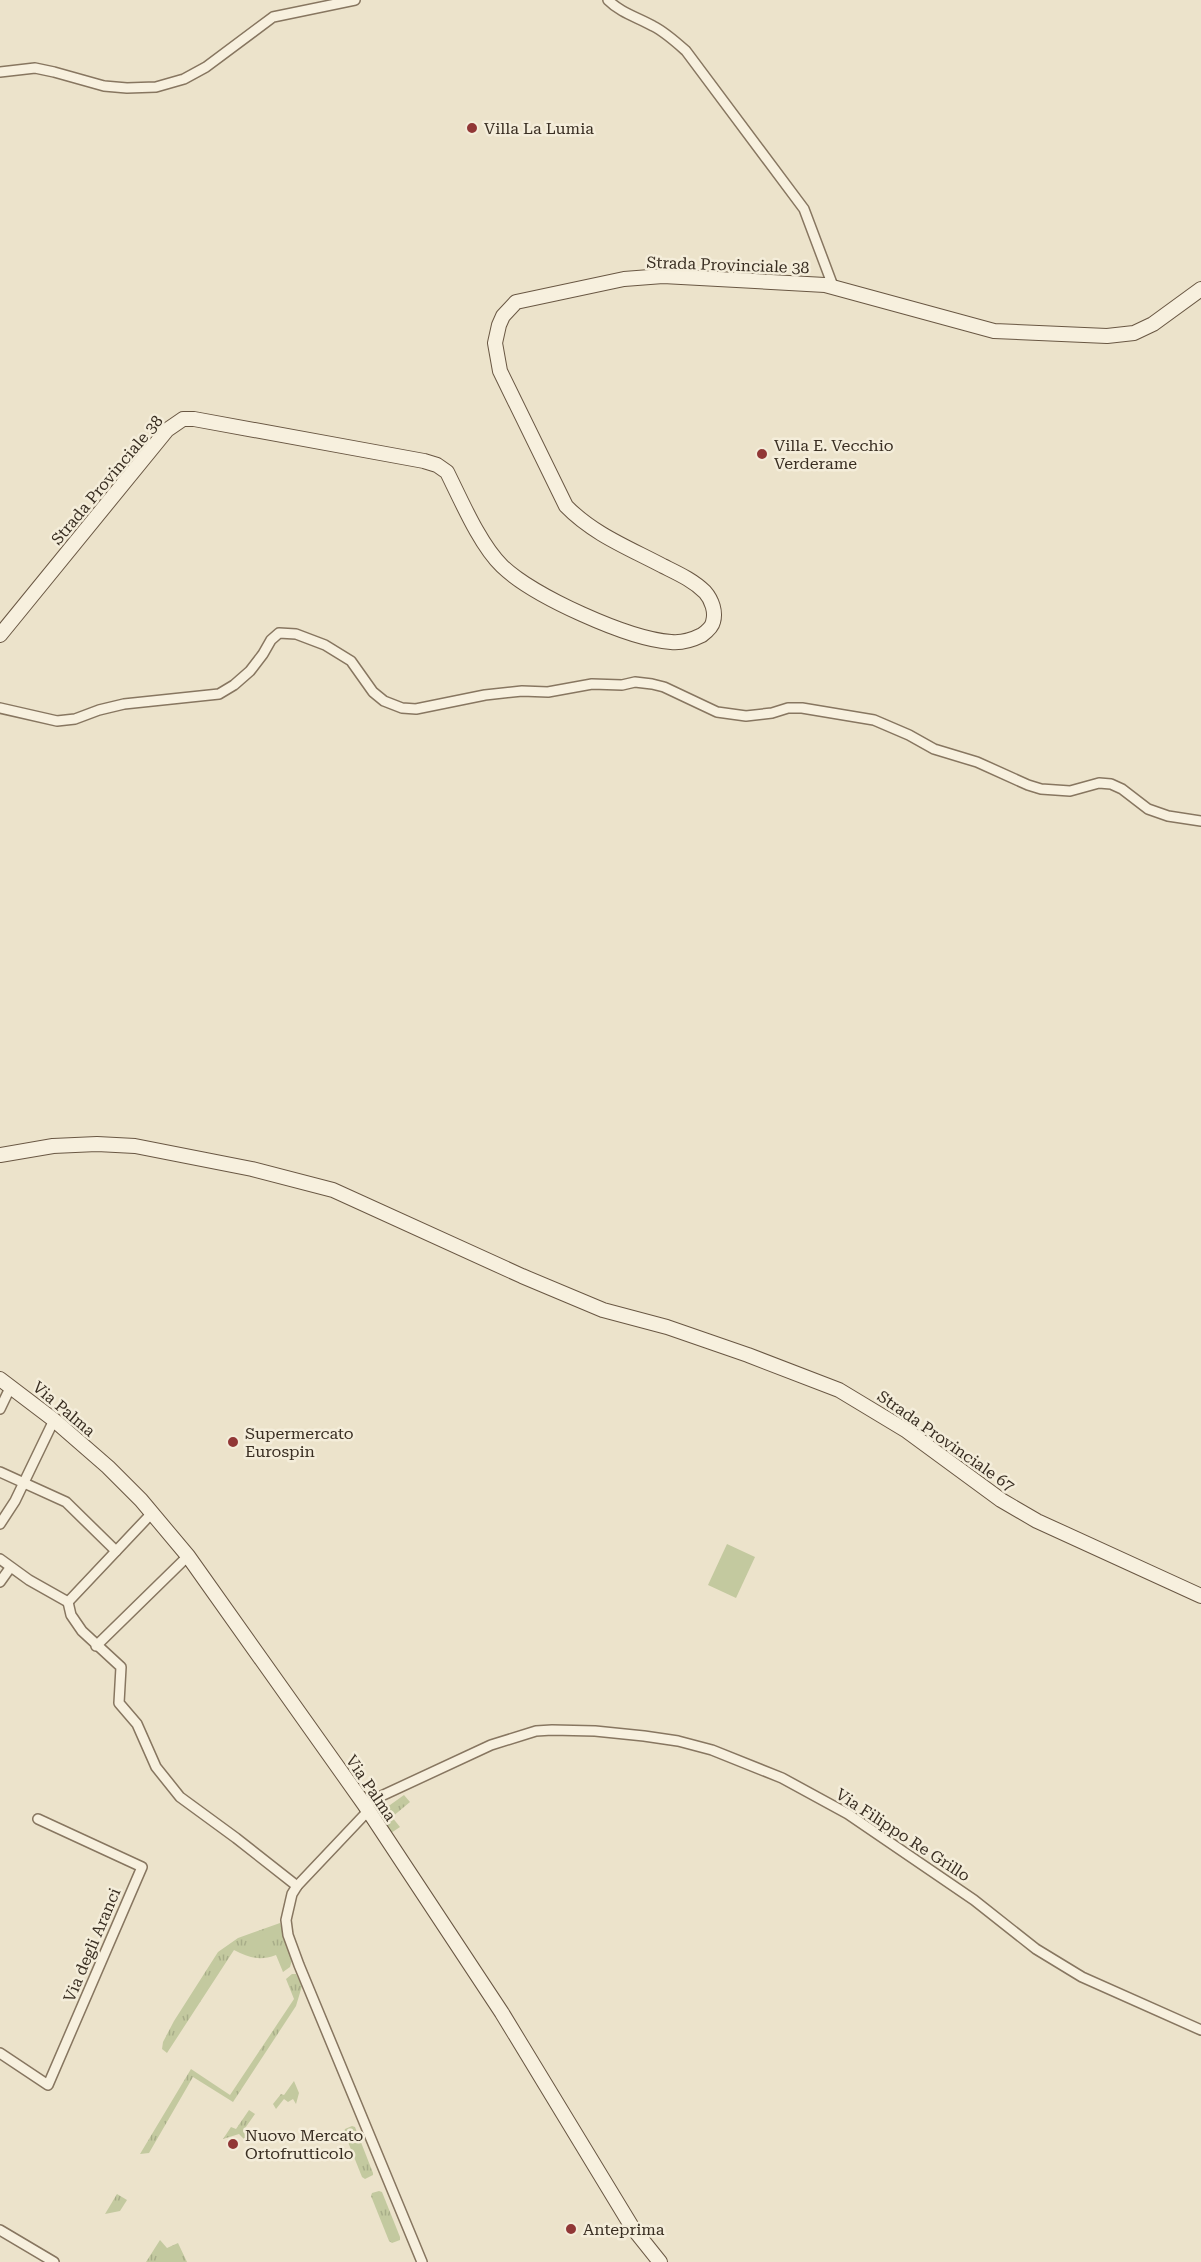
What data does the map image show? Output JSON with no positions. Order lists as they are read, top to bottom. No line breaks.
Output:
{"streets":{"street":["Strada Provinciale 38","Via Palma","Strada Provinciale 67","Via Filippo Re Grillo","Via degli Aranci"]},"crossings":[["Via Palma","Via Filippo Re Grillo"]],"places":["Villa La Lumia","Villa E. Vecchio Verderame","Supermercato Eurospin","Nuovo Mercato Ortofrutticolo","Anteprima"]}
